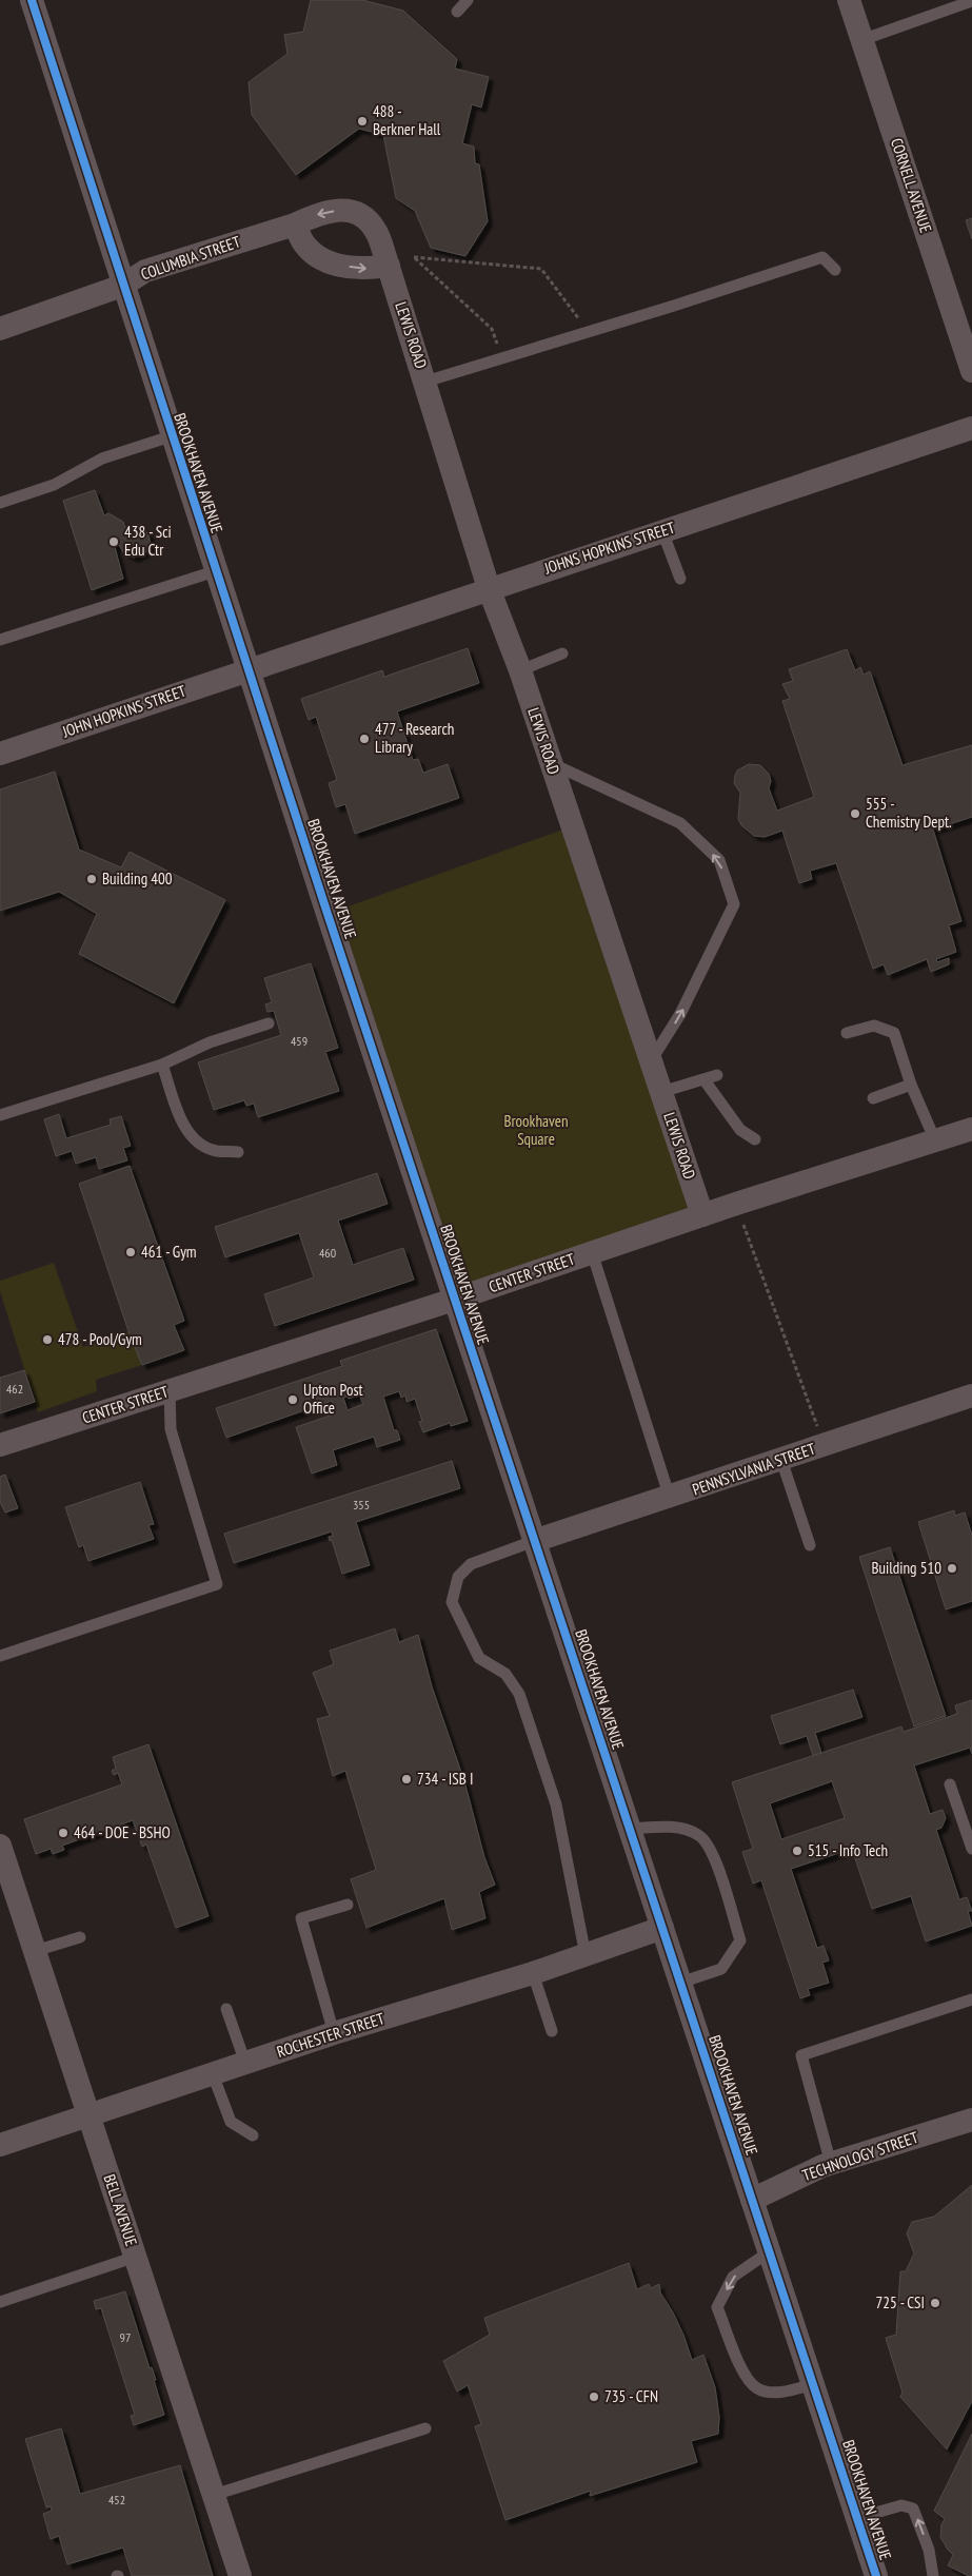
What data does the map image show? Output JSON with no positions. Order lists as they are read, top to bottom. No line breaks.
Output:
{"streets":{"street":["CORNELL AVENUE","COLUMBIA STREET","LEWIS ROAD","BROOKHAVEN AVENUE","JOHNS HOPKINS STREET","JOHN HOPKINS STREET","CENTER STREET","PENNSYLVANIA STREET","ROCHESTER STREET","TECHNOLOGY STREET","BELL AVENUE"]},"crossings":[["COLUMBIA STREET","LEWIS ROAD"],["COLUMBIA STREET","BROOKHAVEN AVENUE"],["LEWIS ROAD","JOHNS HOPKINS STREET"],["LEWIS ROAD","CENTER STREET"],["BROOKHAVEN AVENUE","JOHNS HOPKINS STREET"],["BROOKHAVEN AVENUE","JOHN HOPKINS STREET"],["BROOKHAVEN AVENUE","CENTER STREET"],["BROOKHAVEN AVENUE","PENNSYLVANIA STREET"],["BROOKHAVEN AVENUE","ROCHESTER STREET"],["BROOKHAVEN AVENUE","TECHNOLOGY STREET"],["JOHNS HOPKINS STREET","JOHN HOPKINS STREET"],["ROCHESTER STREET","BELL AVENUE"]],"parks":["Brookhaven Square"],"places":["488 - Berkner Hall","438 - Sci Edu Ctr","477 - Research Library","555 - Chemistry Dept.","Building 400","461 - Gym","478 - Pool/Gym","Upton Post Office","Building 510","734 - ISB I","464 - DOE - BSHO","515 - Info Tech","725 - CSI","735 - CFN"],"house_numbers":["459","460","462","355","97","452"]}
